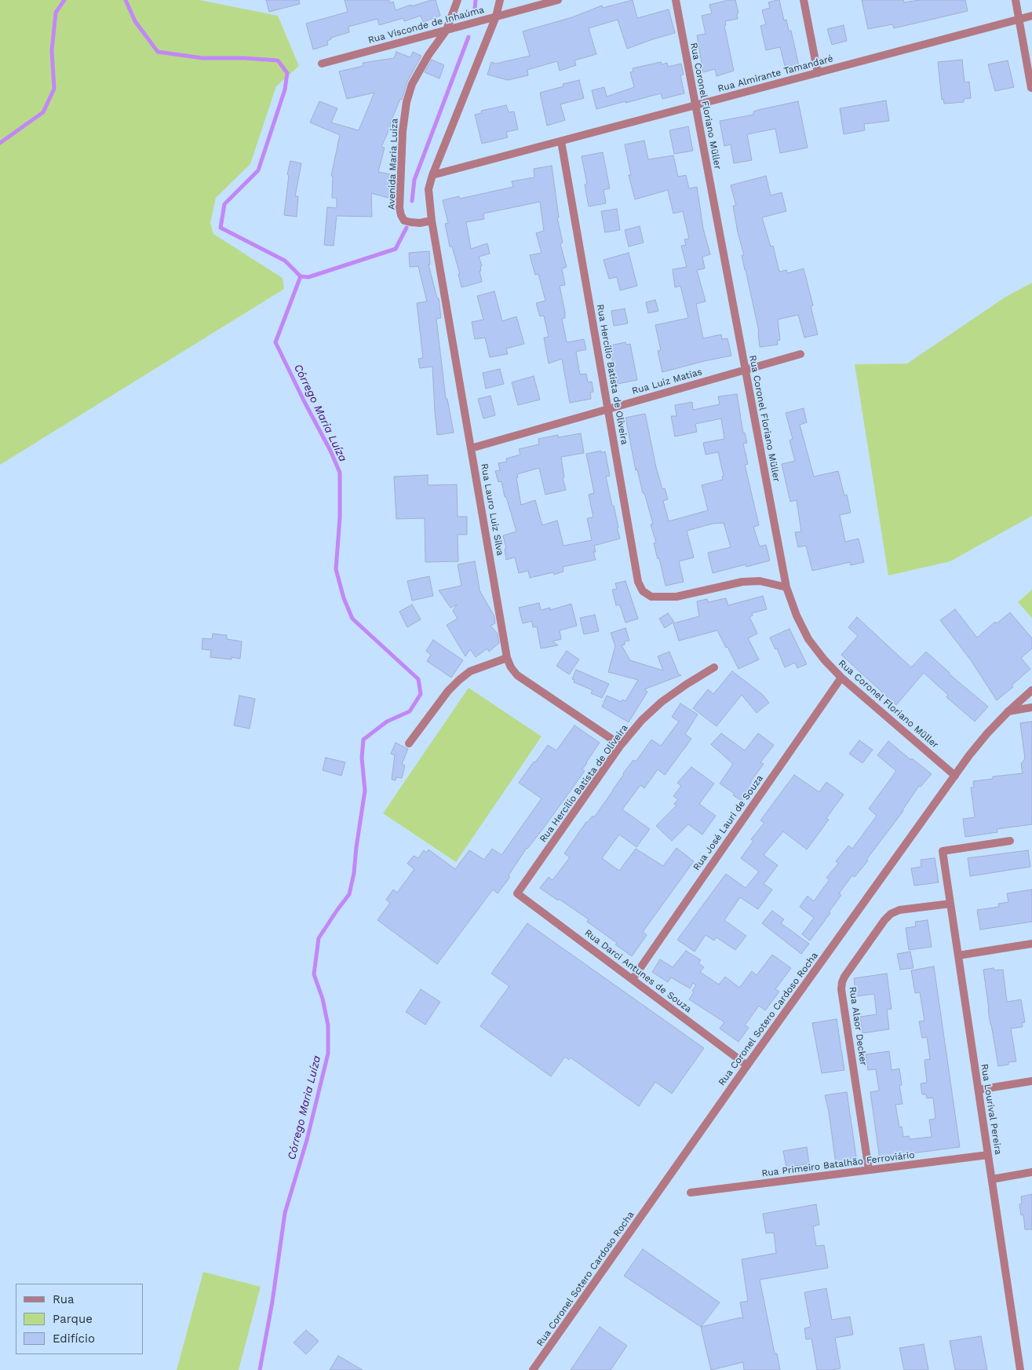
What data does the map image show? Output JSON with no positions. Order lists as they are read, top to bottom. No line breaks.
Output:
{"streets":{"street":["Rua Visconde de Inhaúma","Rua Almirante Tamandaré","Rua Coronel Floriano Müller","Avenida Maria Luíza","Rua Hercílio Batista de Oliveira","Rua Luiz Matias","Rua Lauro Luiz Silva","Rua José Lauri de Souza","Rua Darci Antunes de Souza","Rua Coronel Sotero Cardoso Rocha","Rua Alaor Decker","Rua Lourival Pereira","Rua Primeiro Batalhão Ferroviário"]},"crossings":[["Rua Visconde de Inhaúma","Avenida Maria Luíza"],["Rua Almirante Tamandaré","Rua Coronel Floriano Müller"],["Rua Almirante Tamandaré","Rua Hercílio Batista de Oliveira"],["Rua Coronel Floriano Müller","Rua Hercílio Batista de Oliveira"],["Rua Coronel Floriano Müller","Rua Luiz Matias"],["Rua Coronel Floriano Müller","Rua José Lauri de Souza"],["Rua Coronel Floriano Müller","Rua Coronel Sotero Cardoso Rocha"],["Avenida Maria Luíza","Rua Lauro Luiz Silva"],["Rua Hercílio Batista de Oliveira","Rua Luiz Matias"],["Rua Hercílio Batista de Oliveira","Rua Lauro Luiz Silva"],["Rua Hercílio Batista de Oliveira","Rua Darci Antunes de Souza"],["Rua Luiz Matias","Rua Lauro Luiz Silva"],["Rua José Lauri de Souza","Rua Darci Antunes de Souza"],["Rua Darci Antunes de Souza","Rua Coronel Sotero Cardoso Rocha"],["Rua Alaor Decker","Rua Lourival Pereira"],["Rua Alaor Decker","Rua Primeiro Batalhão Ferroviário"],["Rua Lourival Pereira","Rua Primeiro Batalhão Ferroviário"]],"water":["Córrego Maria Luíza"],"legend":["Rua","Parque","Edifício"]}
